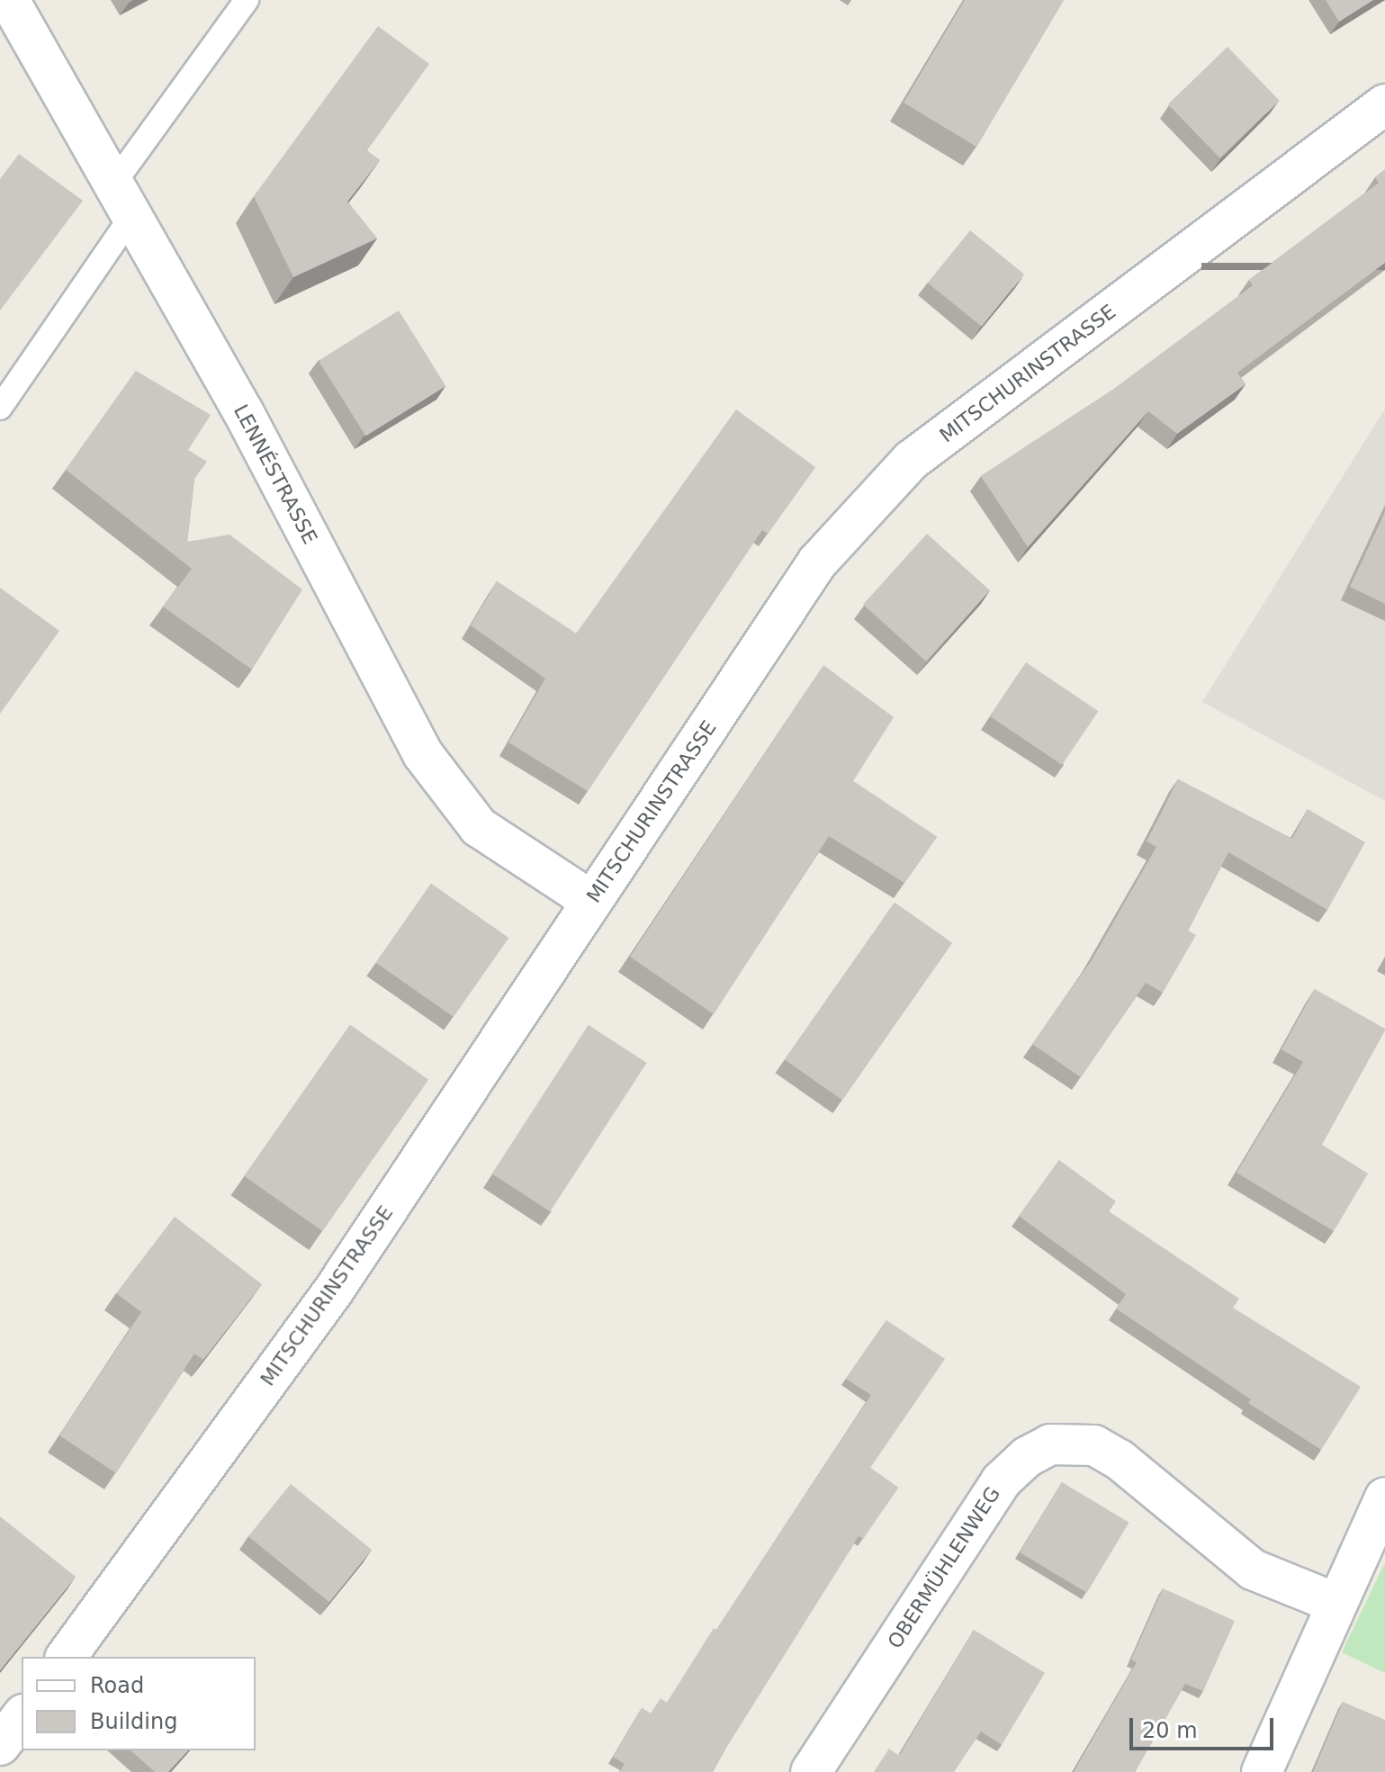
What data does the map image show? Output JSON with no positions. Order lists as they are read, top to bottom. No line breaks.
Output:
{"streets":{"street":["MITSCHURINSTRASSE","LENNÉSTRASSE","OBERMÜHLENWEG"]},"crossings":[["MITSCHURINSTRASSE","LENNÉSTRASSE"]],"legend":["Road","Building"],"scale_bar":"20 m"}
